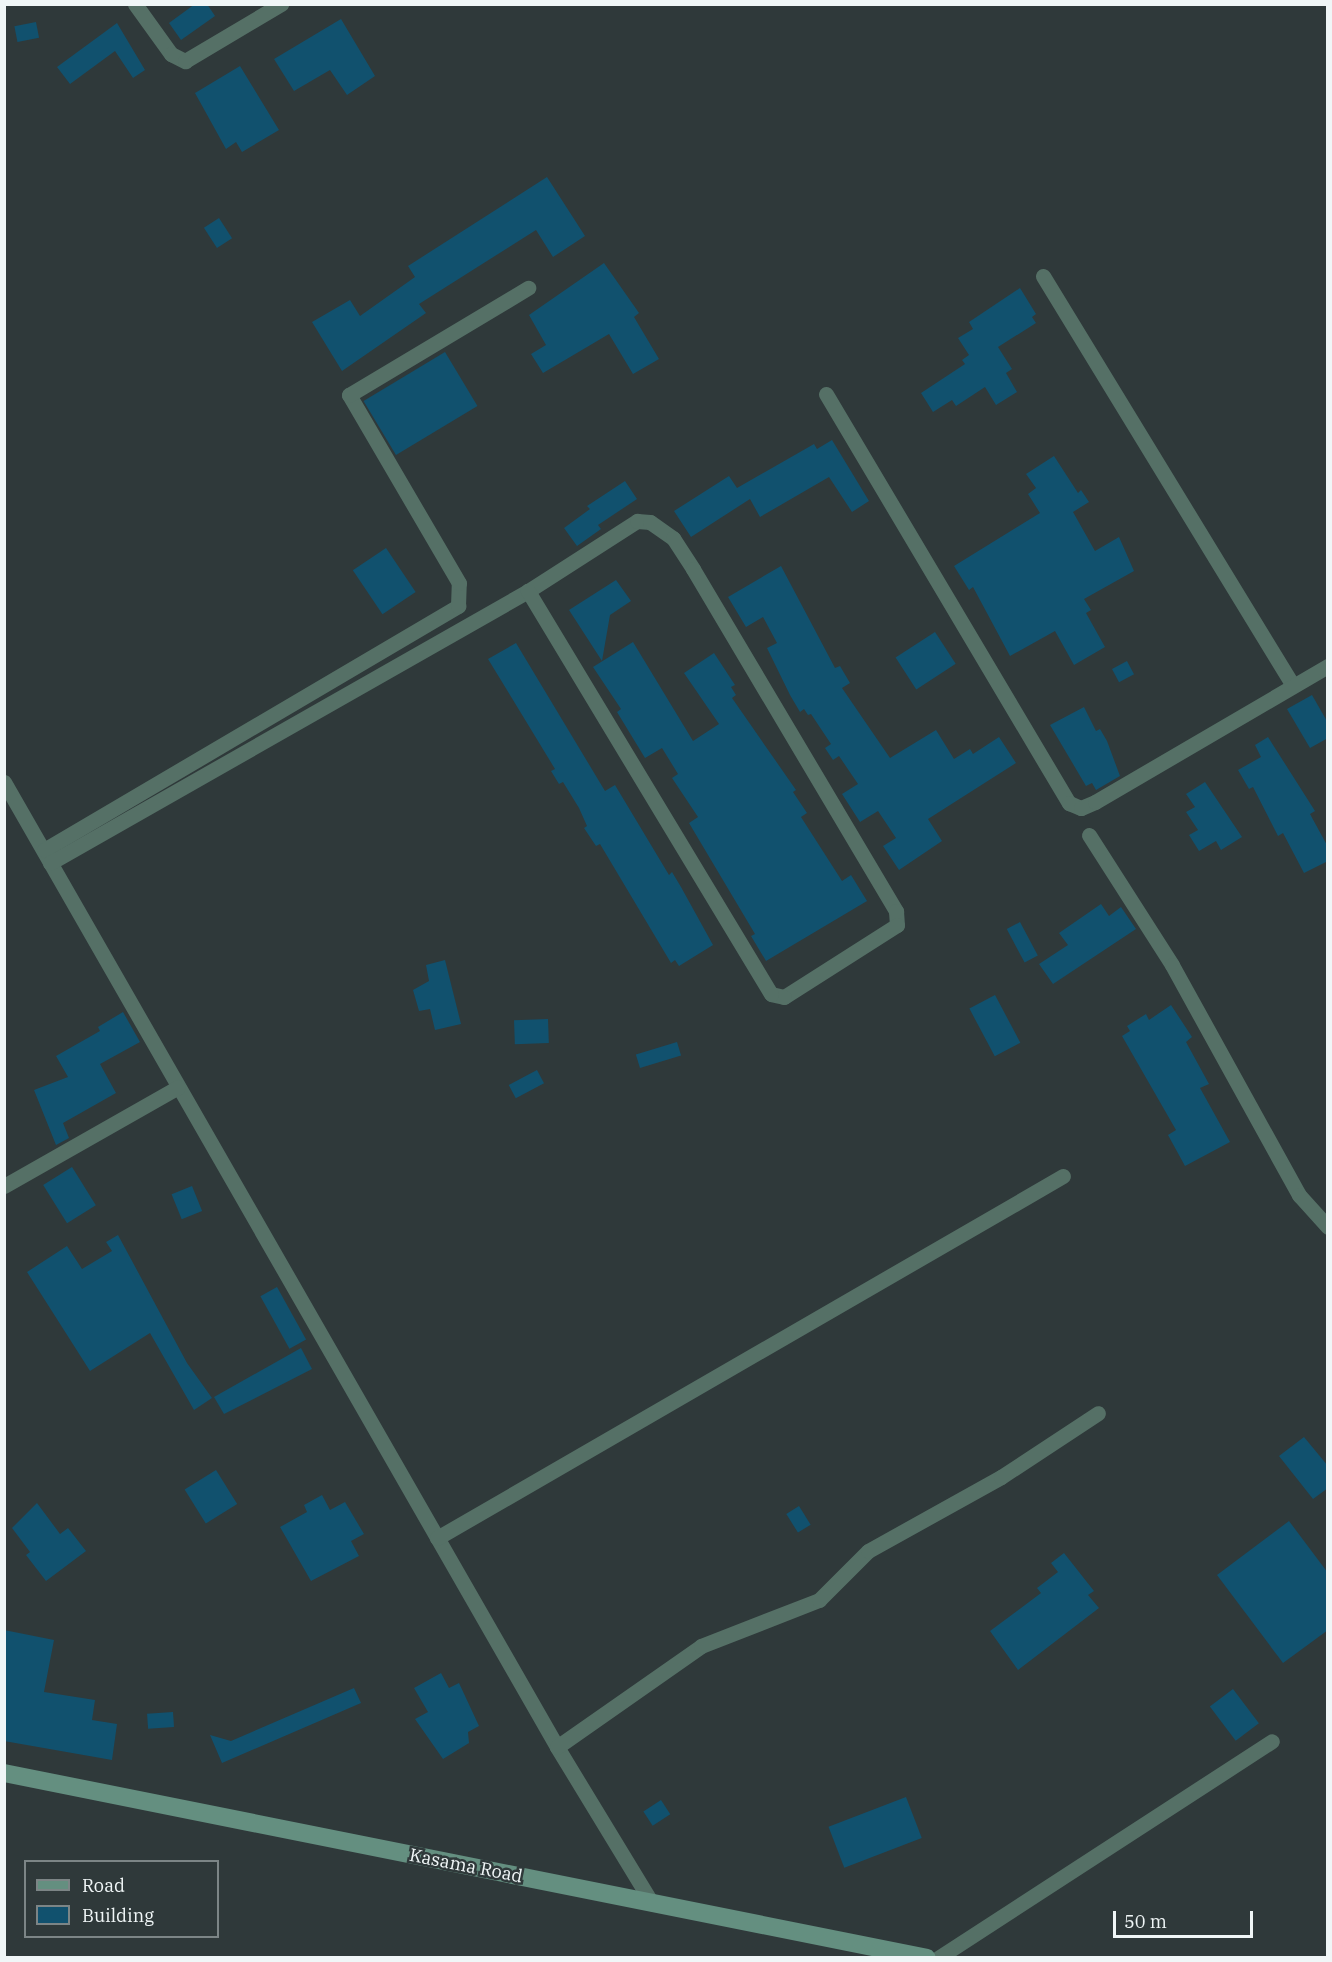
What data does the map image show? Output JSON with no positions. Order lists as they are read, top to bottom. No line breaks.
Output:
{"streets":{"street":["Kasama Road"]},"legend":["Road","Building"],"scale_bar":"50 m"}
